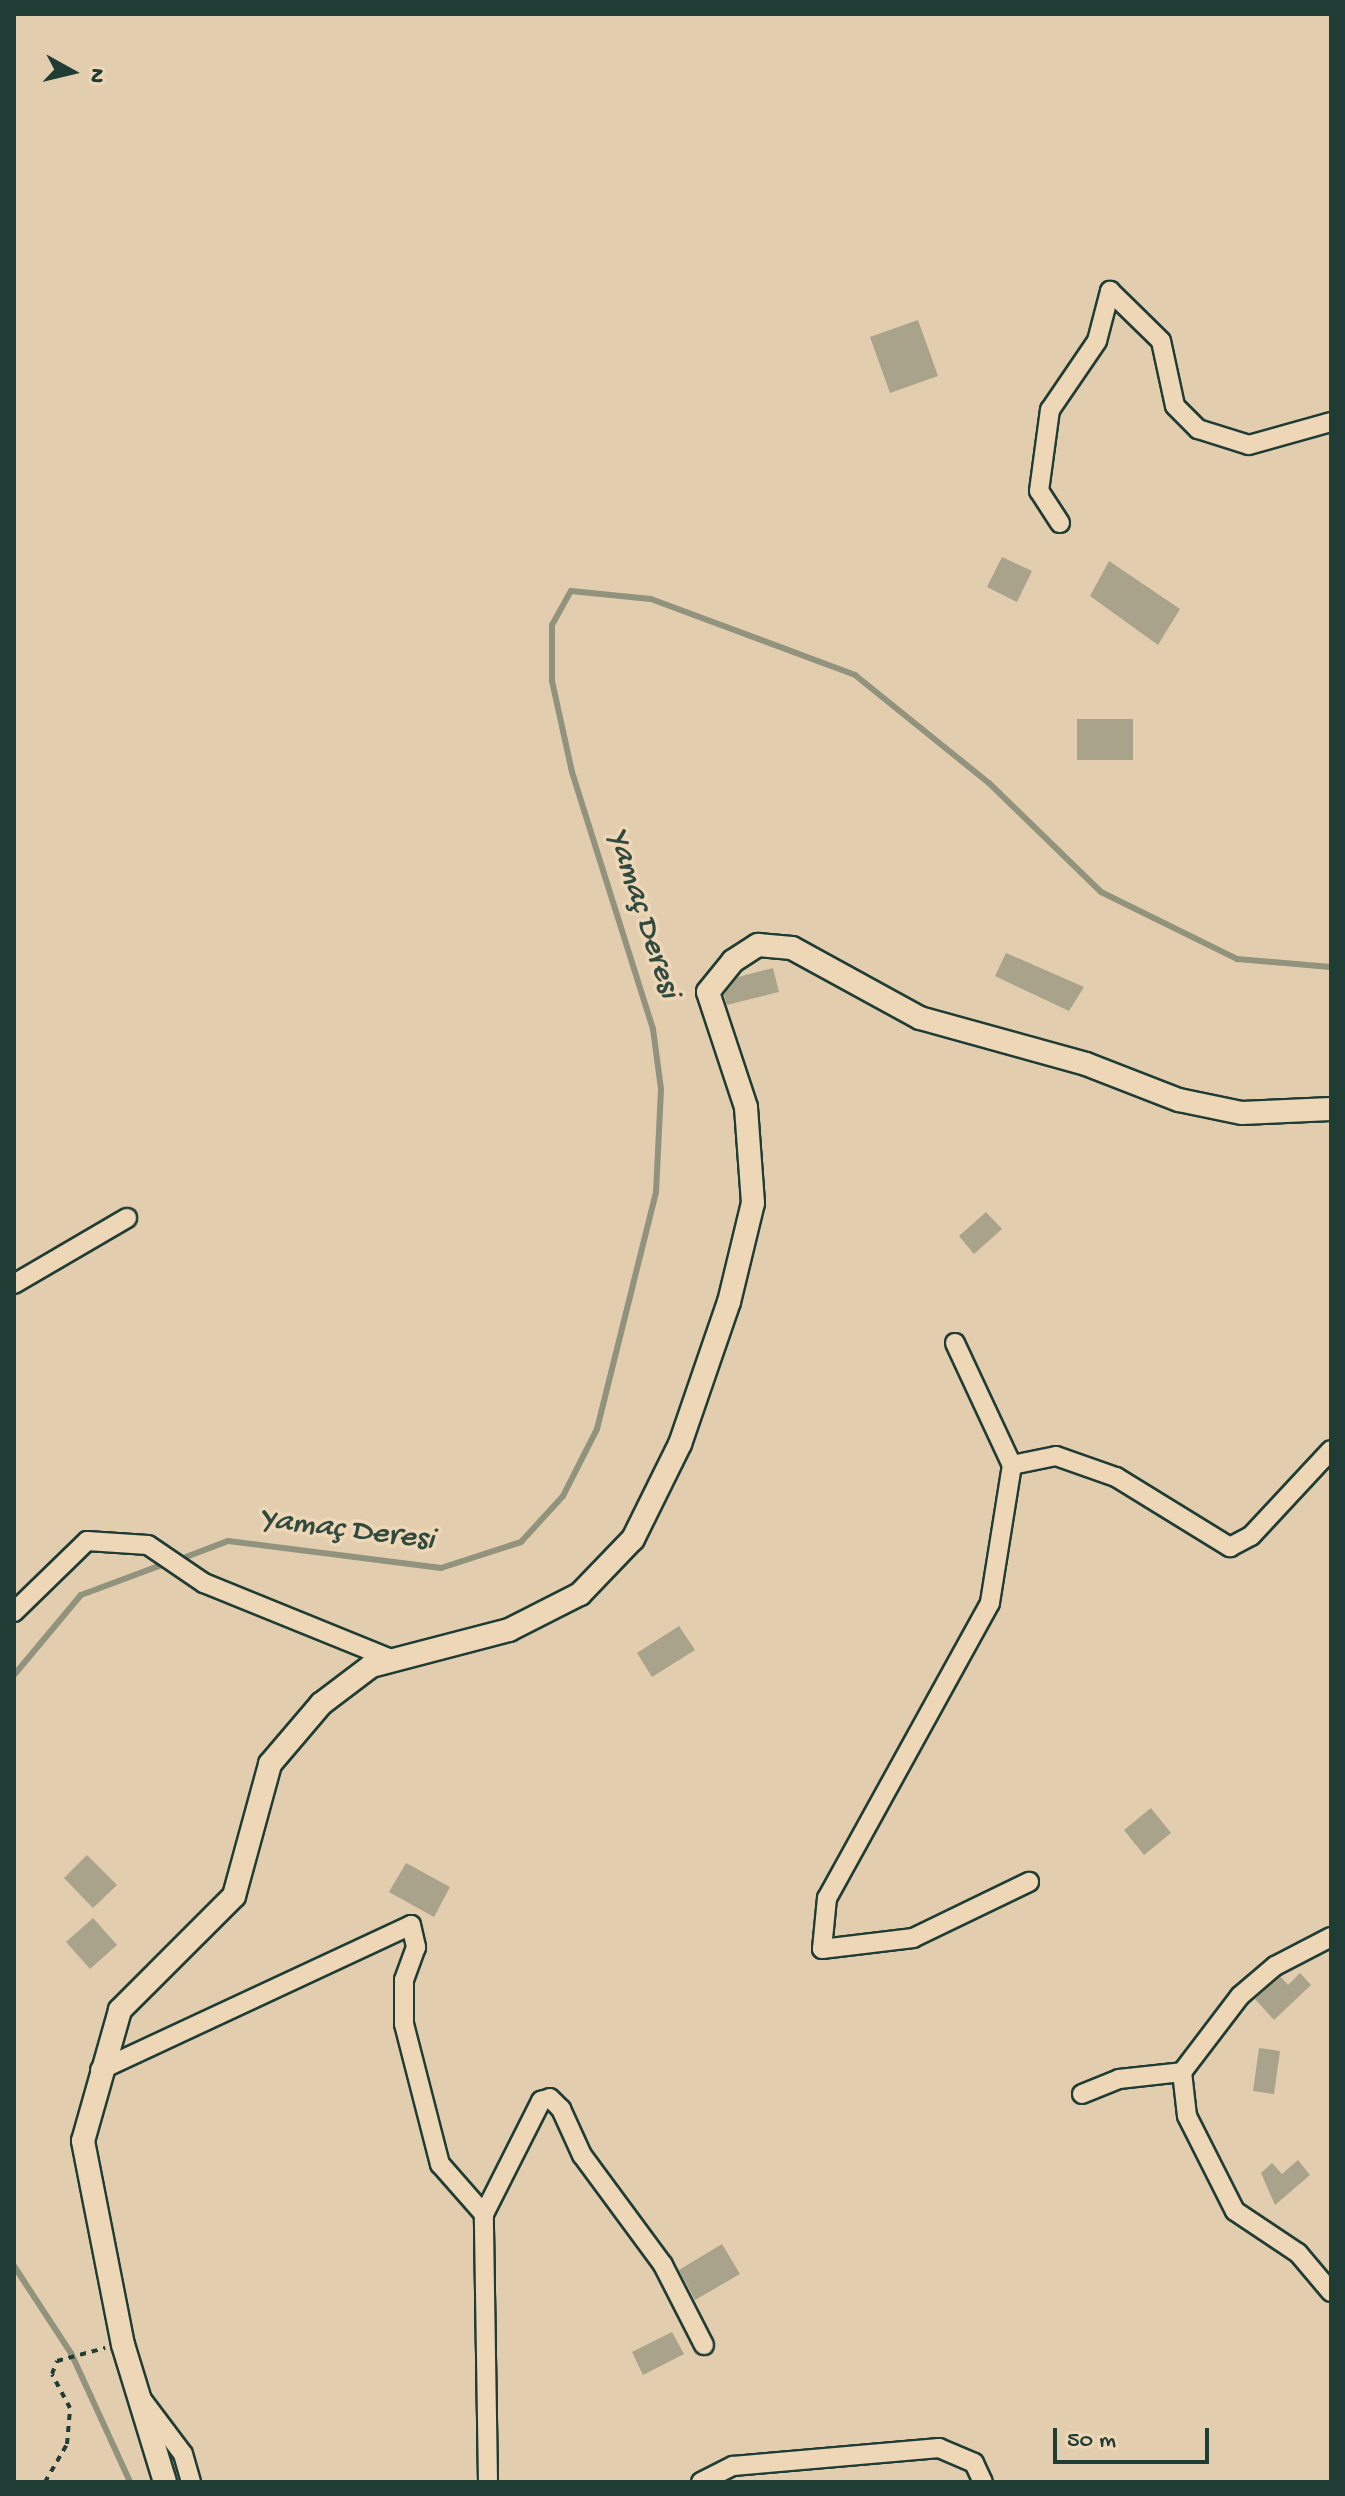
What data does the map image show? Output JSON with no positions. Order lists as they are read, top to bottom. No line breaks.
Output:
{"water":["Yamaç Deresi"],"scale_bar":"50 m","north":"right"}
